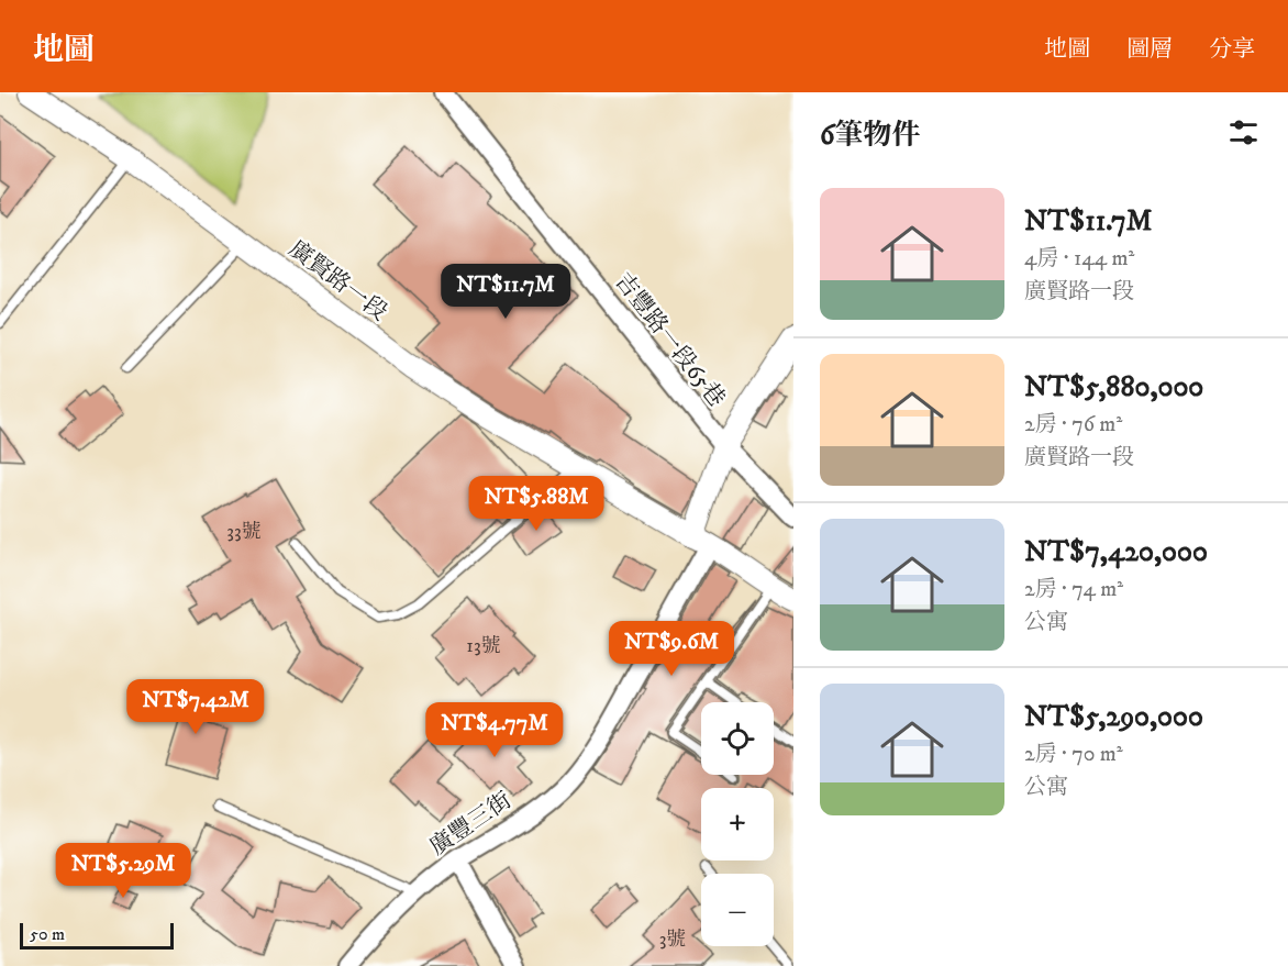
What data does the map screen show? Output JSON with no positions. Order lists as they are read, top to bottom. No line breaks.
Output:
{"streets":{"street":["廣賢路一段","吉豐路一段65巷","廣豐三街"]},"crossings":[["廣賢路一段","廣豐三街"],["吉豐路一段65巷","廣豐三街"]],"house_numbers":["33號","13號","3號"],"scale_bar":"50 m","page":{"header":"地圖","nav":["地圖","圖層","分享"],"heading":"6筆物件","list":[{"name":"NT$11.7M","note":"4房 · 144 m² · 廣賢路一段"},{"name":"NT$5,880,000","note":"2房 · 76 m² · 廣賢路一段"},{"name":"NT$7,420,000","note":"2房 · 74 m² · 公寓"},{"name":"NT$5,290,000","note":"2房 · 70 m² · 公寓"}],"price":["NT$11.7M","NT$5.88M","NT$9.6M","NT$7.42M","NT$4.77M","NT$5.29M"],"map_buttons":["+","−"],"scale":"50 m"}}
